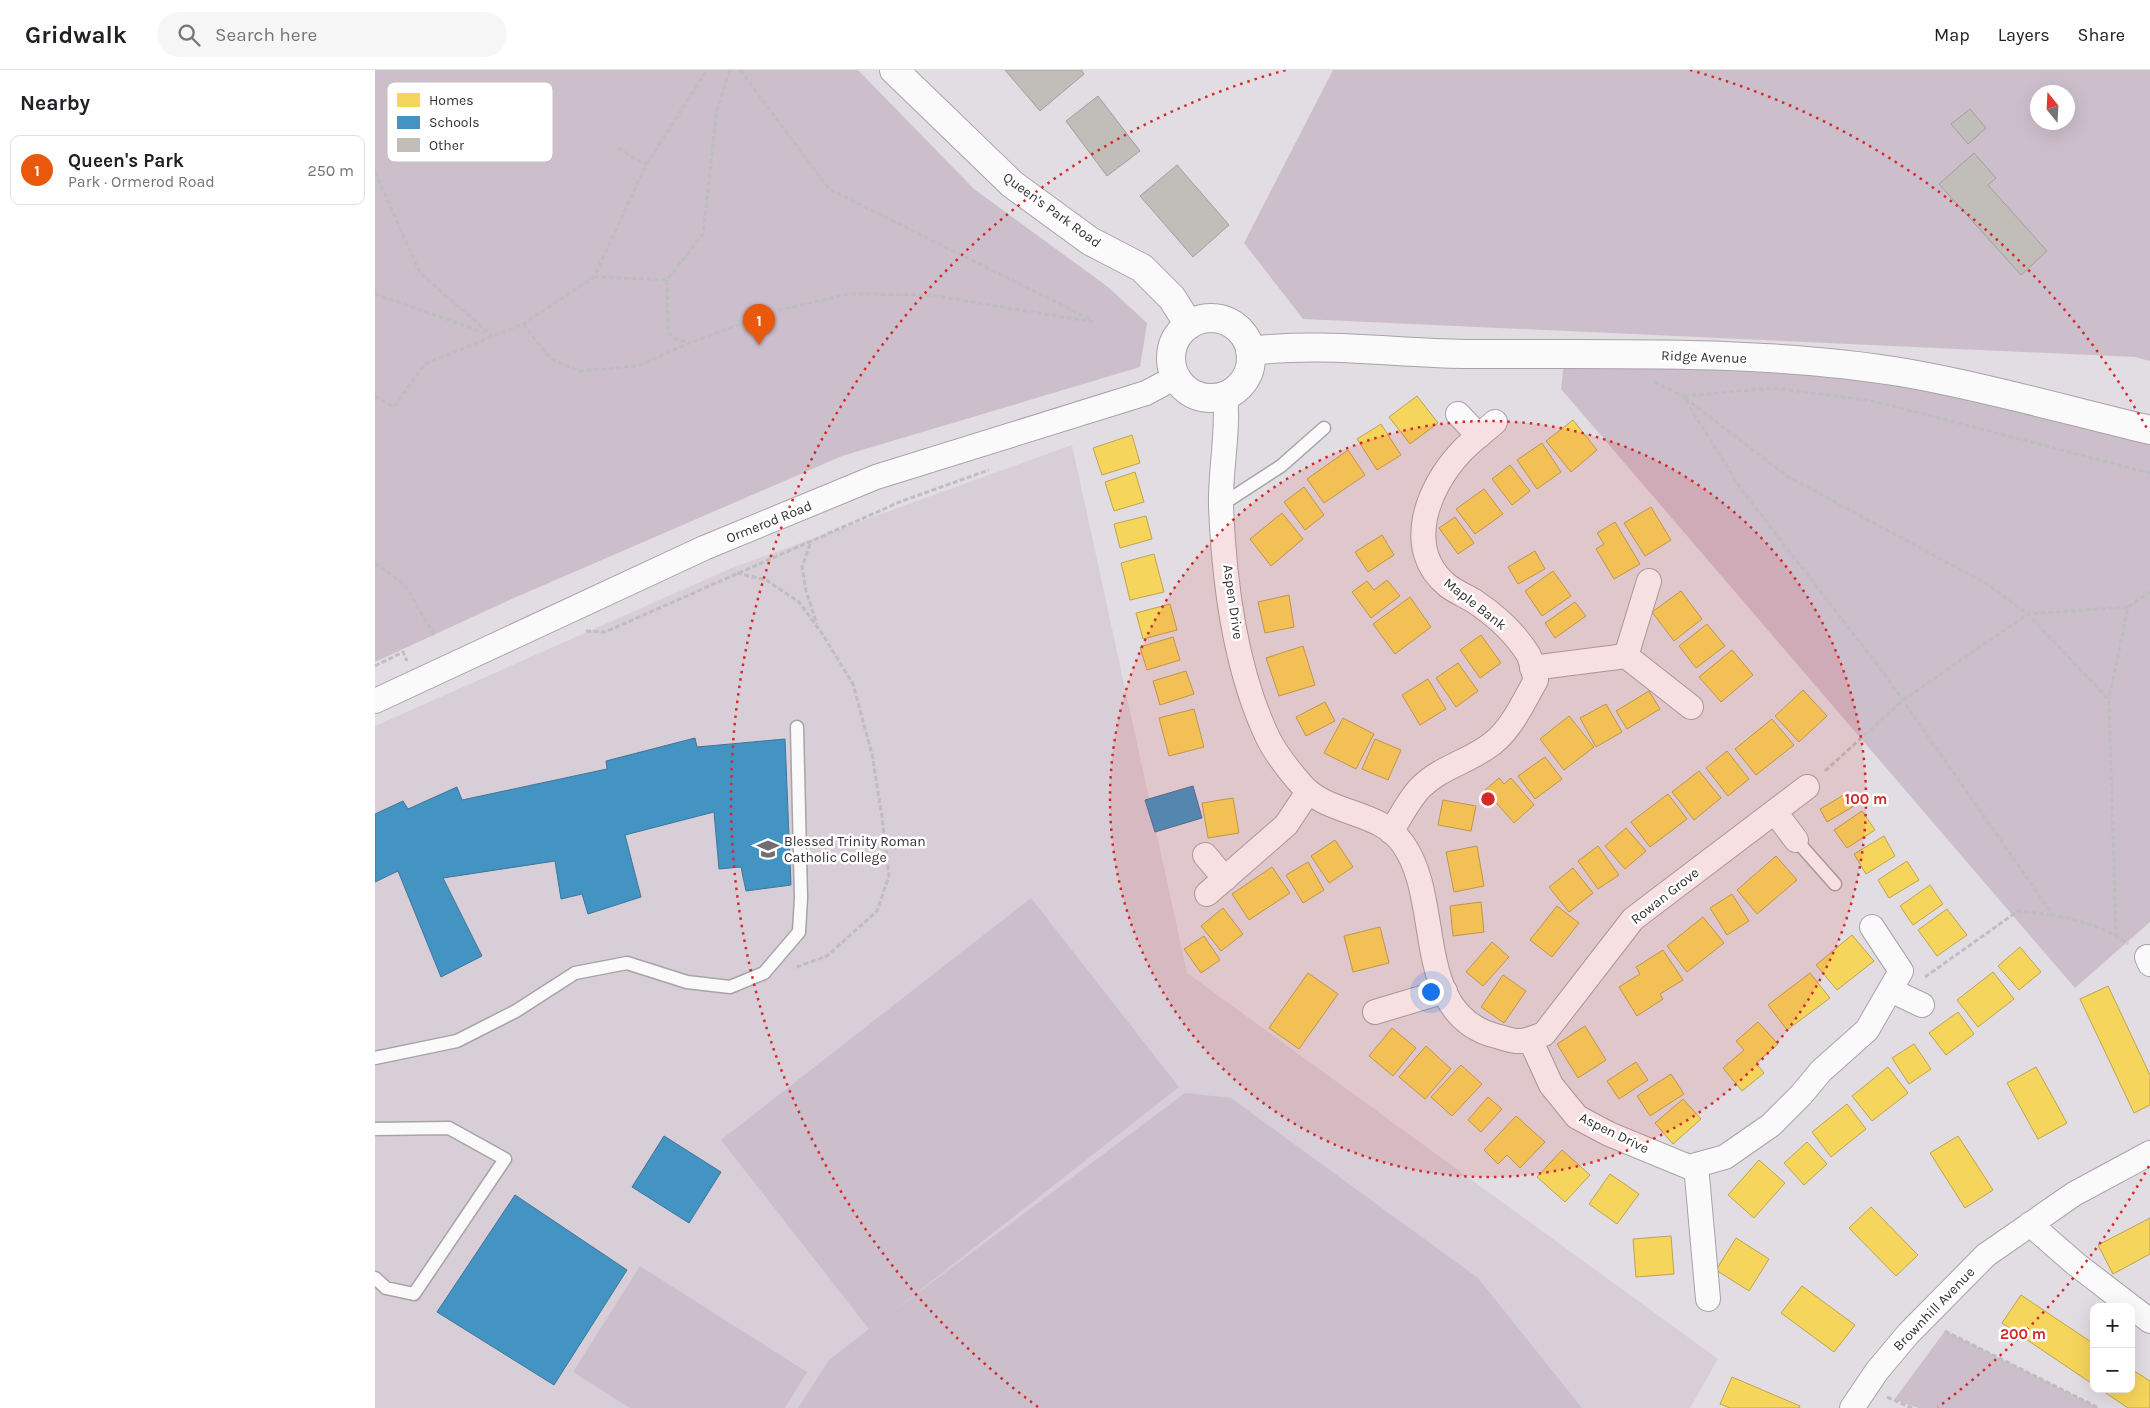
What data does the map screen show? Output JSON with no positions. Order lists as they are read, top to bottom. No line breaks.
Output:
{"streets":{"street":["Queen's Park Road","Ridge Avenue","Ormerod Road","Aspen Drive","Maple Bank","Rowan Grove","Brownhill Avenue"]},"crossings":[["Queen's Park Road","Ridge Avenue"],["Queen's Park Road","Ormerod Road"],["Queen's Park Road","Aspen Drive"],["Ridge Avenue","Ormerod Road"],["Ridge Avenue","Aspen Drive"],["Ormerod Road","Aspen Drive"],["Aspen Drive","Rowan Grove"]],"places":{"school or university":["Blessed Trinity Roman Catholic College"]},"legend":["Homes","Schools","Other"],"north":"top","page":{"header":"Gridwalk","search":"Search here","nav":["Map","Layers","Share"],"heading":"Nearby","list":[{"mark":"1","name":"Queen's Park","note":"Park · Ormerod Road","value":"250 m"}],"pins":"1","map_buttons":["+","−"]},"rings":["100 m","200 m"]}
